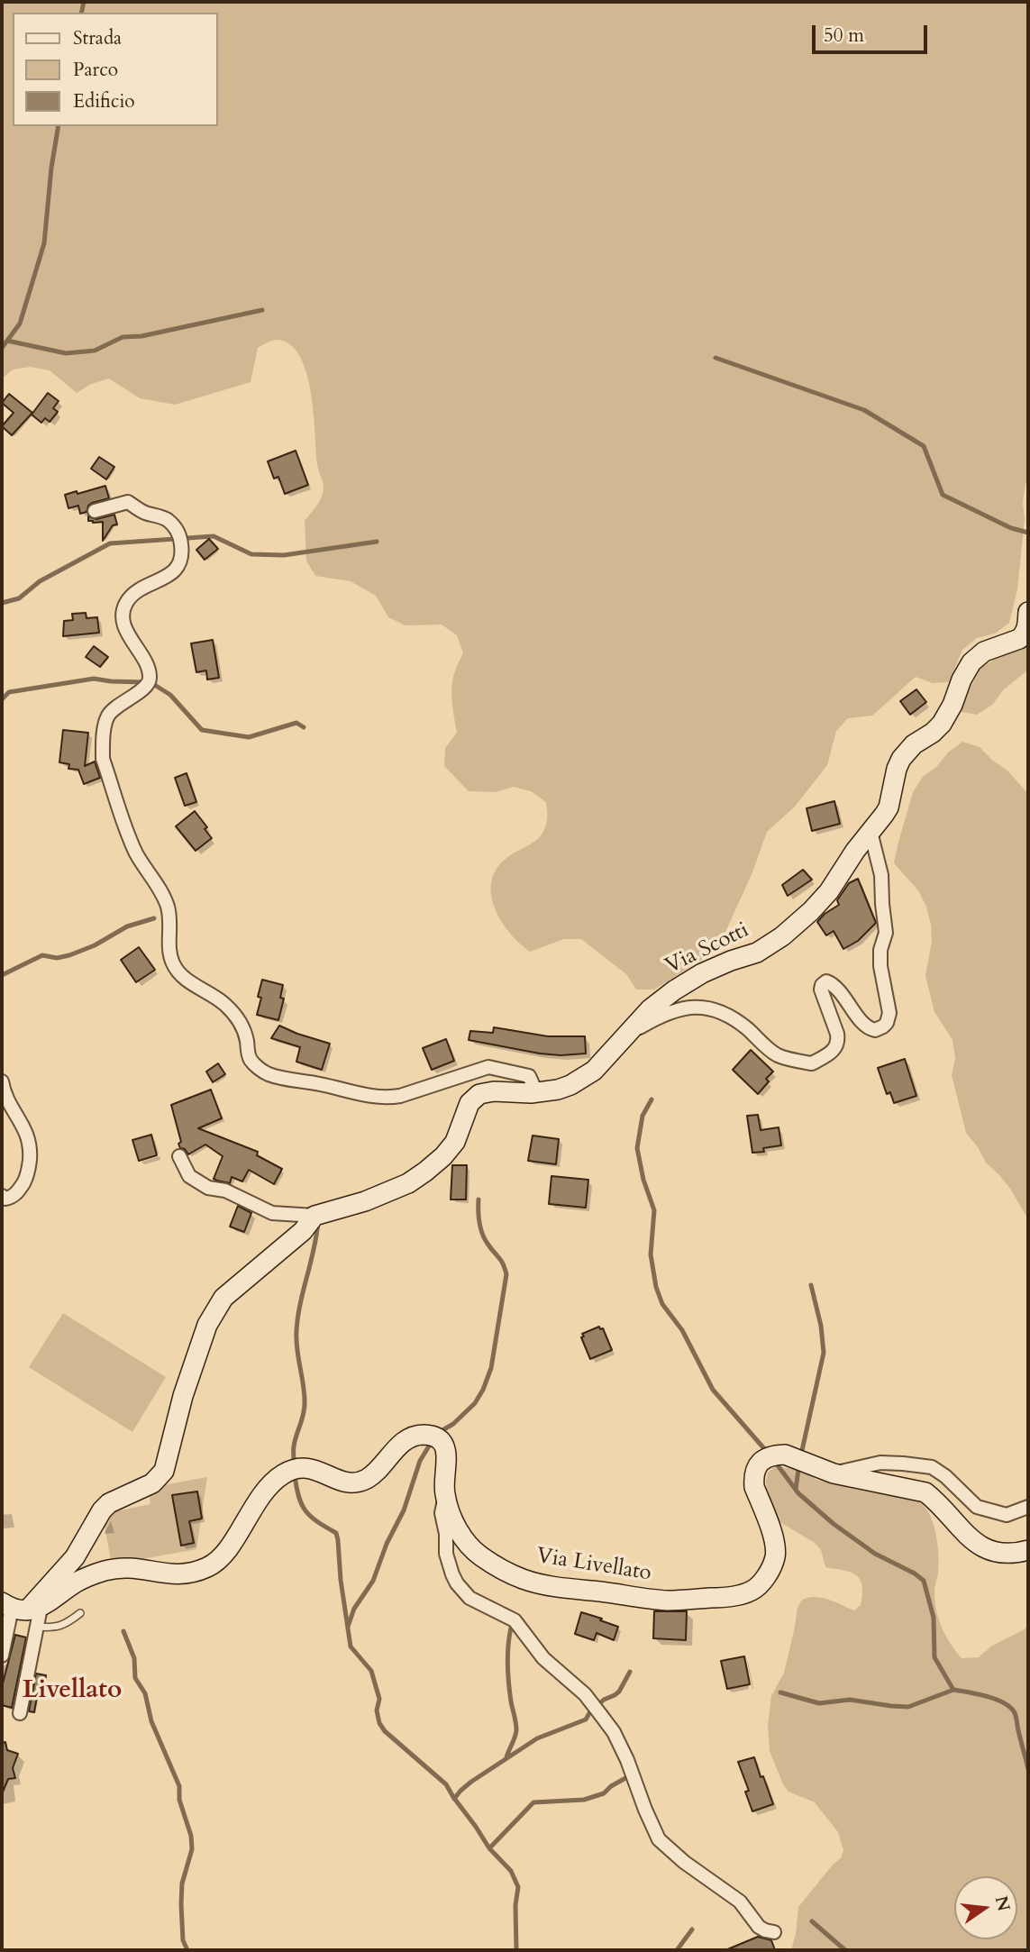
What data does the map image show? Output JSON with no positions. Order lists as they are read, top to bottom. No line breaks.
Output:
{"streets":{"street":["Via Scotti","Via Livellato"]},"districts":["Livellato"],"legend":["Strada","Parco","Edificio"],"scale_bar":"50 m","north":"right"}
